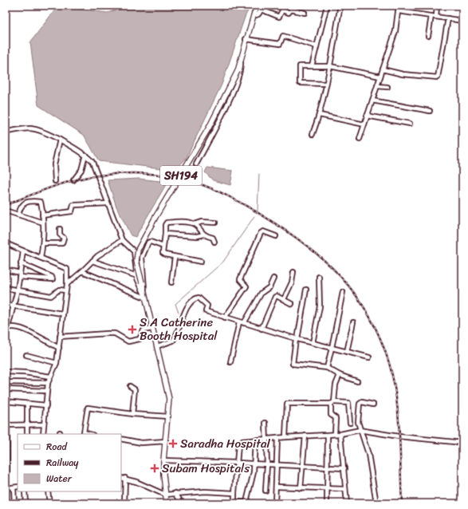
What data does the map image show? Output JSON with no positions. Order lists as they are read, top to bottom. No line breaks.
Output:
{"streets":{"main road":["SH194"]},"places":{"health":["S A Catherine Booth Hospital","Saradha Hospital","Subam Hospitals"]},"legend":["Road","Railway","Water"]}
